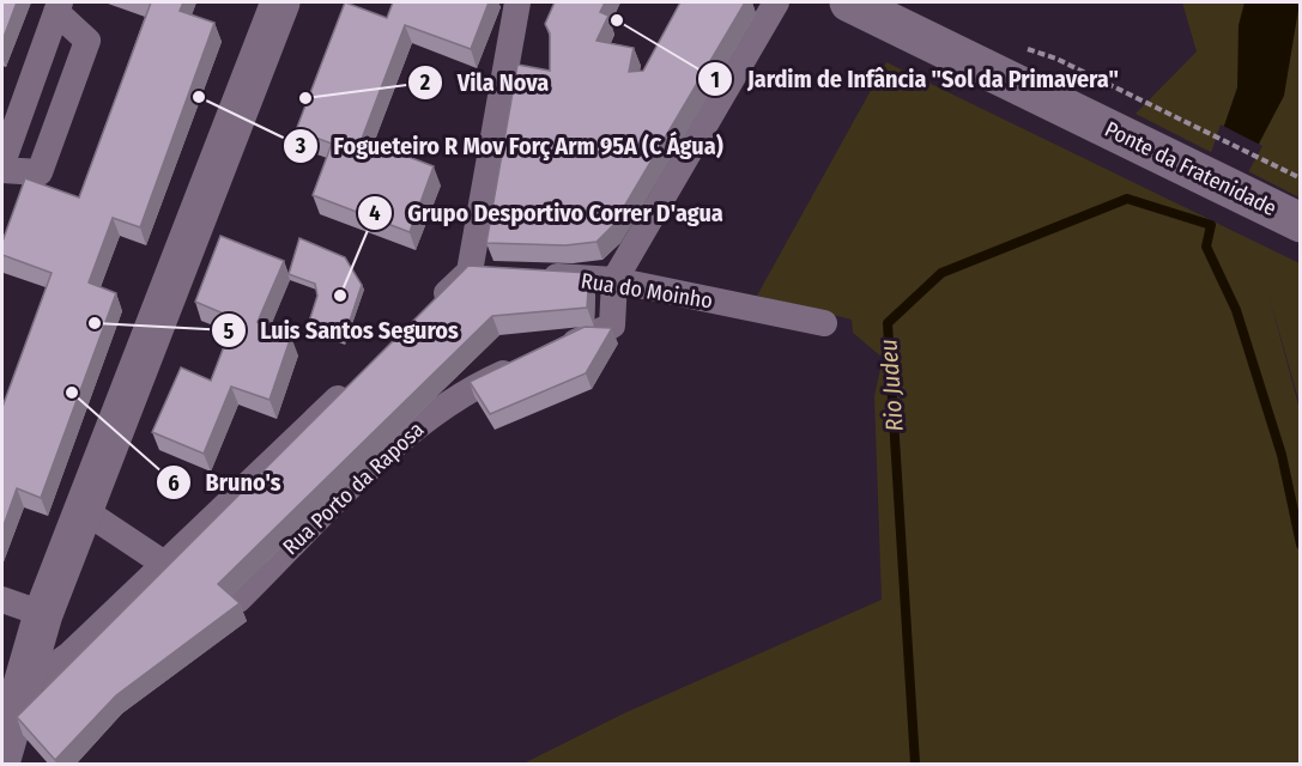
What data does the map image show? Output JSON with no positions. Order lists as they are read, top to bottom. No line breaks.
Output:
{"streets":{"street":["Ponte da Fratenidade","Rua do Moinho","Rua Porto da Raposa"]},"crossings":[["Rua do Moinho","Rua Porto da Raposa"]],"water":["Rio Judeu"],"places":["Jardim de Infância \"Sol da Primavera\"","Fogueteiro R Mov Forç Arm 95A (C Água)","Vila Nova","Grupo Desportivo Correr D'agua","Luis Santos Seguros","Bruno's"]}
